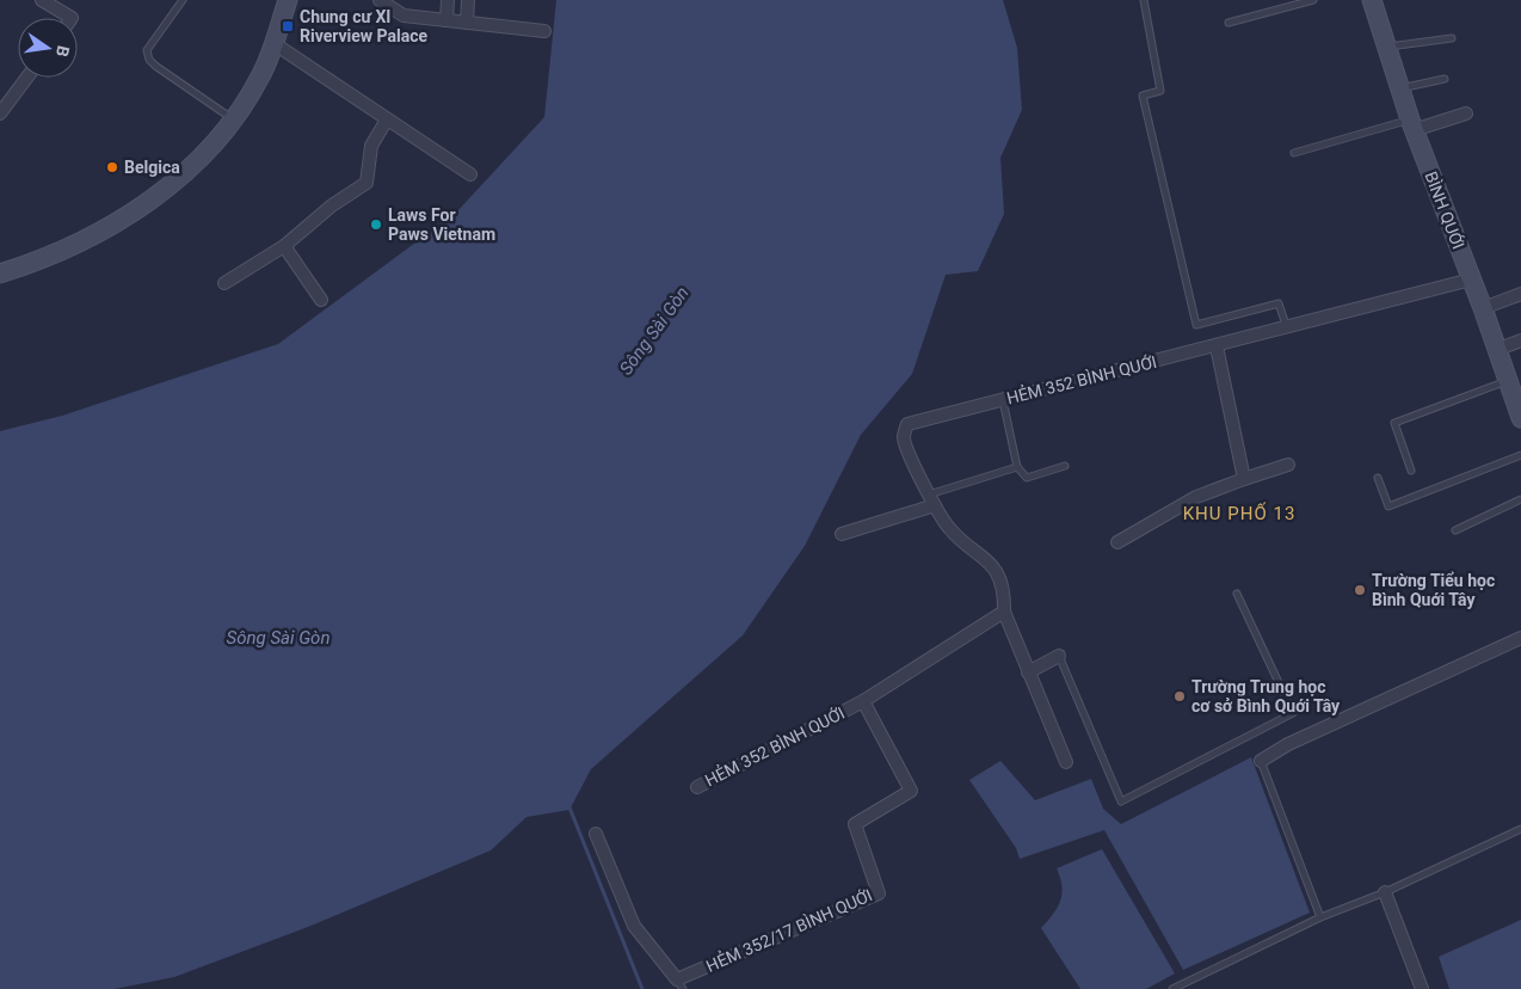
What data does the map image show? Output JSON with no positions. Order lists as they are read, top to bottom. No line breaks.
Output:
{"streets":{"main road":["BÌNH QUỚI"],"street":["HẺM 352 BÌNH QUỚI","HẺM 352/17 BÌNH QUỚI"]},"crossings":[["BÌNH QUỚI","HẺM 352 BÌNH QUỚI"],["HẺM 352 BÌNH QUỚI","HẺM 352/17 BÌNH QUỚI"]],"districts":["KHU PHỐ 13"],"water":["Sông Sài Gòn"],"places":{"transit":["Chung cư XI Riverview Palace"],"other":["Belgica","Laws For Paws Vietnam","Trường Tiểu học Bình Quới Tây","Trường Trung học cơ sở Bình Quới Tây"]},"north":"right"}
